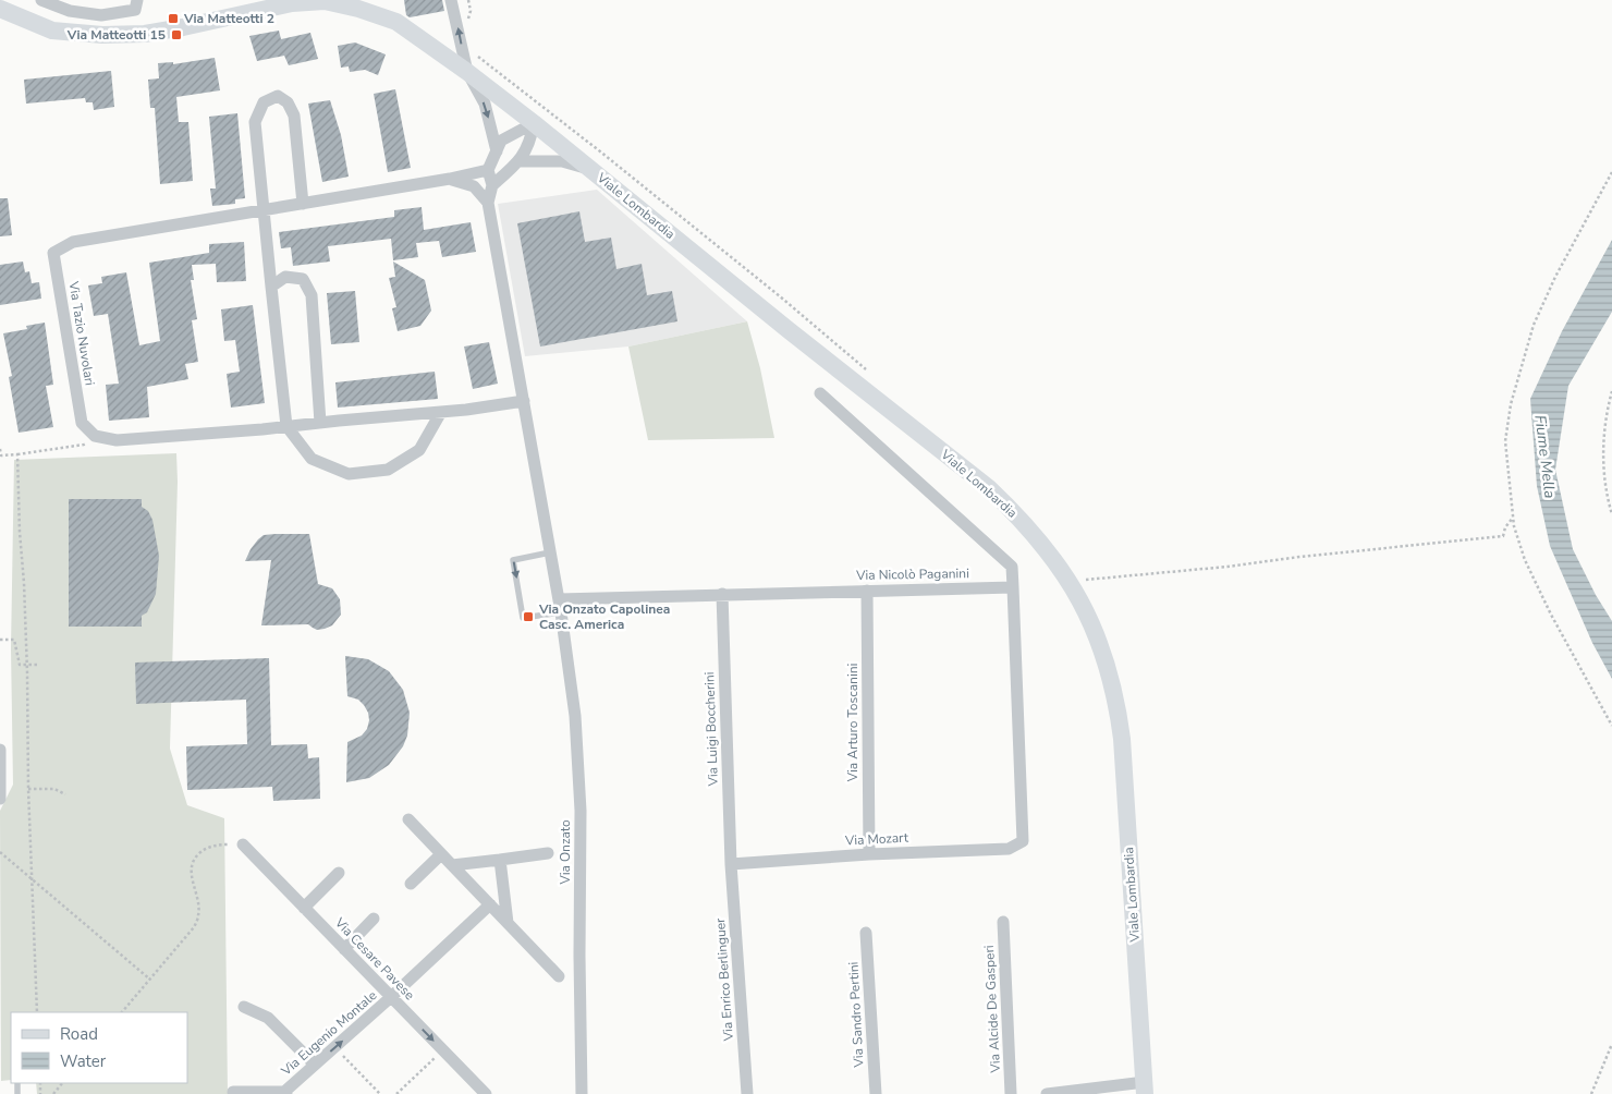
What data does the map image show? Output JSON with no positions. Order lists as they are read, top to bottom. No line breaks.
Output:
{"streets":{"street":["Viale Lombardia","Via Tazio Nuvolari","Via Nicolò Paganini","Via Arturo Toscanini","Via Luigi Boccherini","Via Mozart","Via Onzato","Via Cesare Pavese","Via Enrico Berlinguer","Via Alcide De Gasperi","Via Sandro Pertini","Via Eugenio Montale"]},"crossings":[["Via Nicolò Paganini","Via Arturo Toscanini"],["Via Nicolò Paganini","Via Luigi Boccherini"],["Via Nicolò Paganini","Via Mozart"],["Via Nicolò Paganini","Via Onzato"],["Via Arturo Toscanini","Via Mozart"],["Via Luigi Boccherini","Via Mozart"],["Via Luigi Boccherini","Via Enrico Berlinguer"],["Via Mozart","Via Enrico Berlinguer"],["Via Cesare Pavese","Via Eugenio Montale"]],"water":["Fiume Mella"],"places":{"transit":["Via Matteotti 2","Via Matteotti 15","Via Onzato Capolinea Casc. America"]},"legend":["Road","Water"]}
